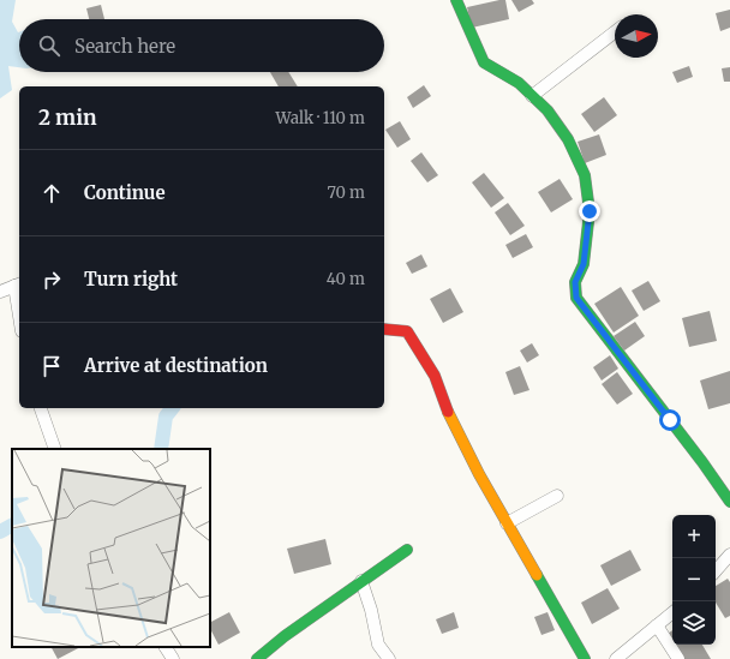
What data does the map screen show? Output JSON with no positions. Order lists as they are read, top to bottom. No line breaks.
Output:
{"north":"right","page":{"search":"Search here","heading":["2 min","Walk · 110 m"],"list":[["Continue","70 m"],["Turn right","40 m"],"Arrive at destination"],"map_buttons":["+","−"]}}
